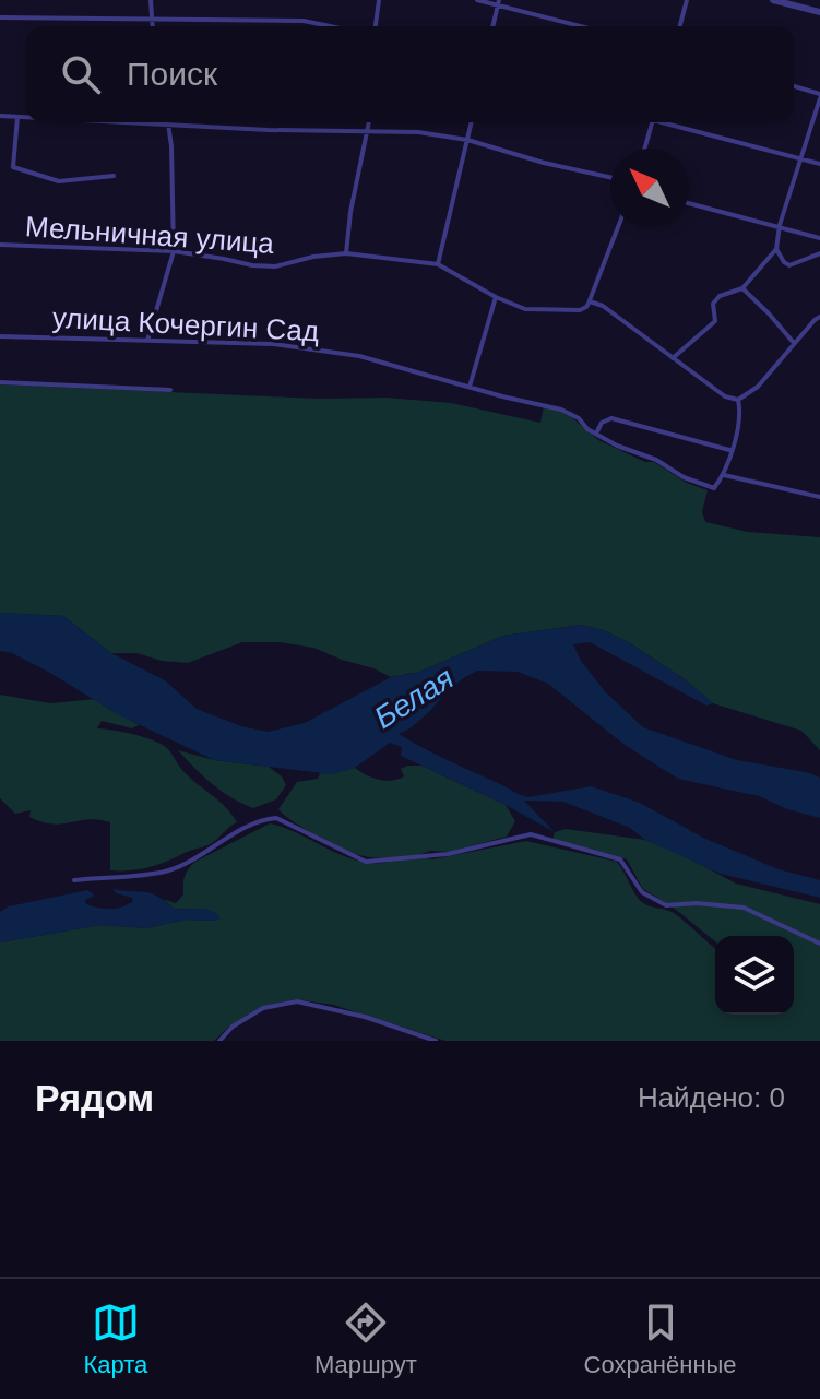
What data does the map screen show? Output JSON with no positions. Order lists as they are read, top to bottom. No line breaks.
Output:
{"streets":{"street":["Мельничная улица","улица Кочергин Сад"]},"water":["Белая"],"north":"top left","page":{"search":"Поиск","heading":["Рядом","Найдено: 0"],"nav":["Карта","Маршрут","Сохранённые"]}}
